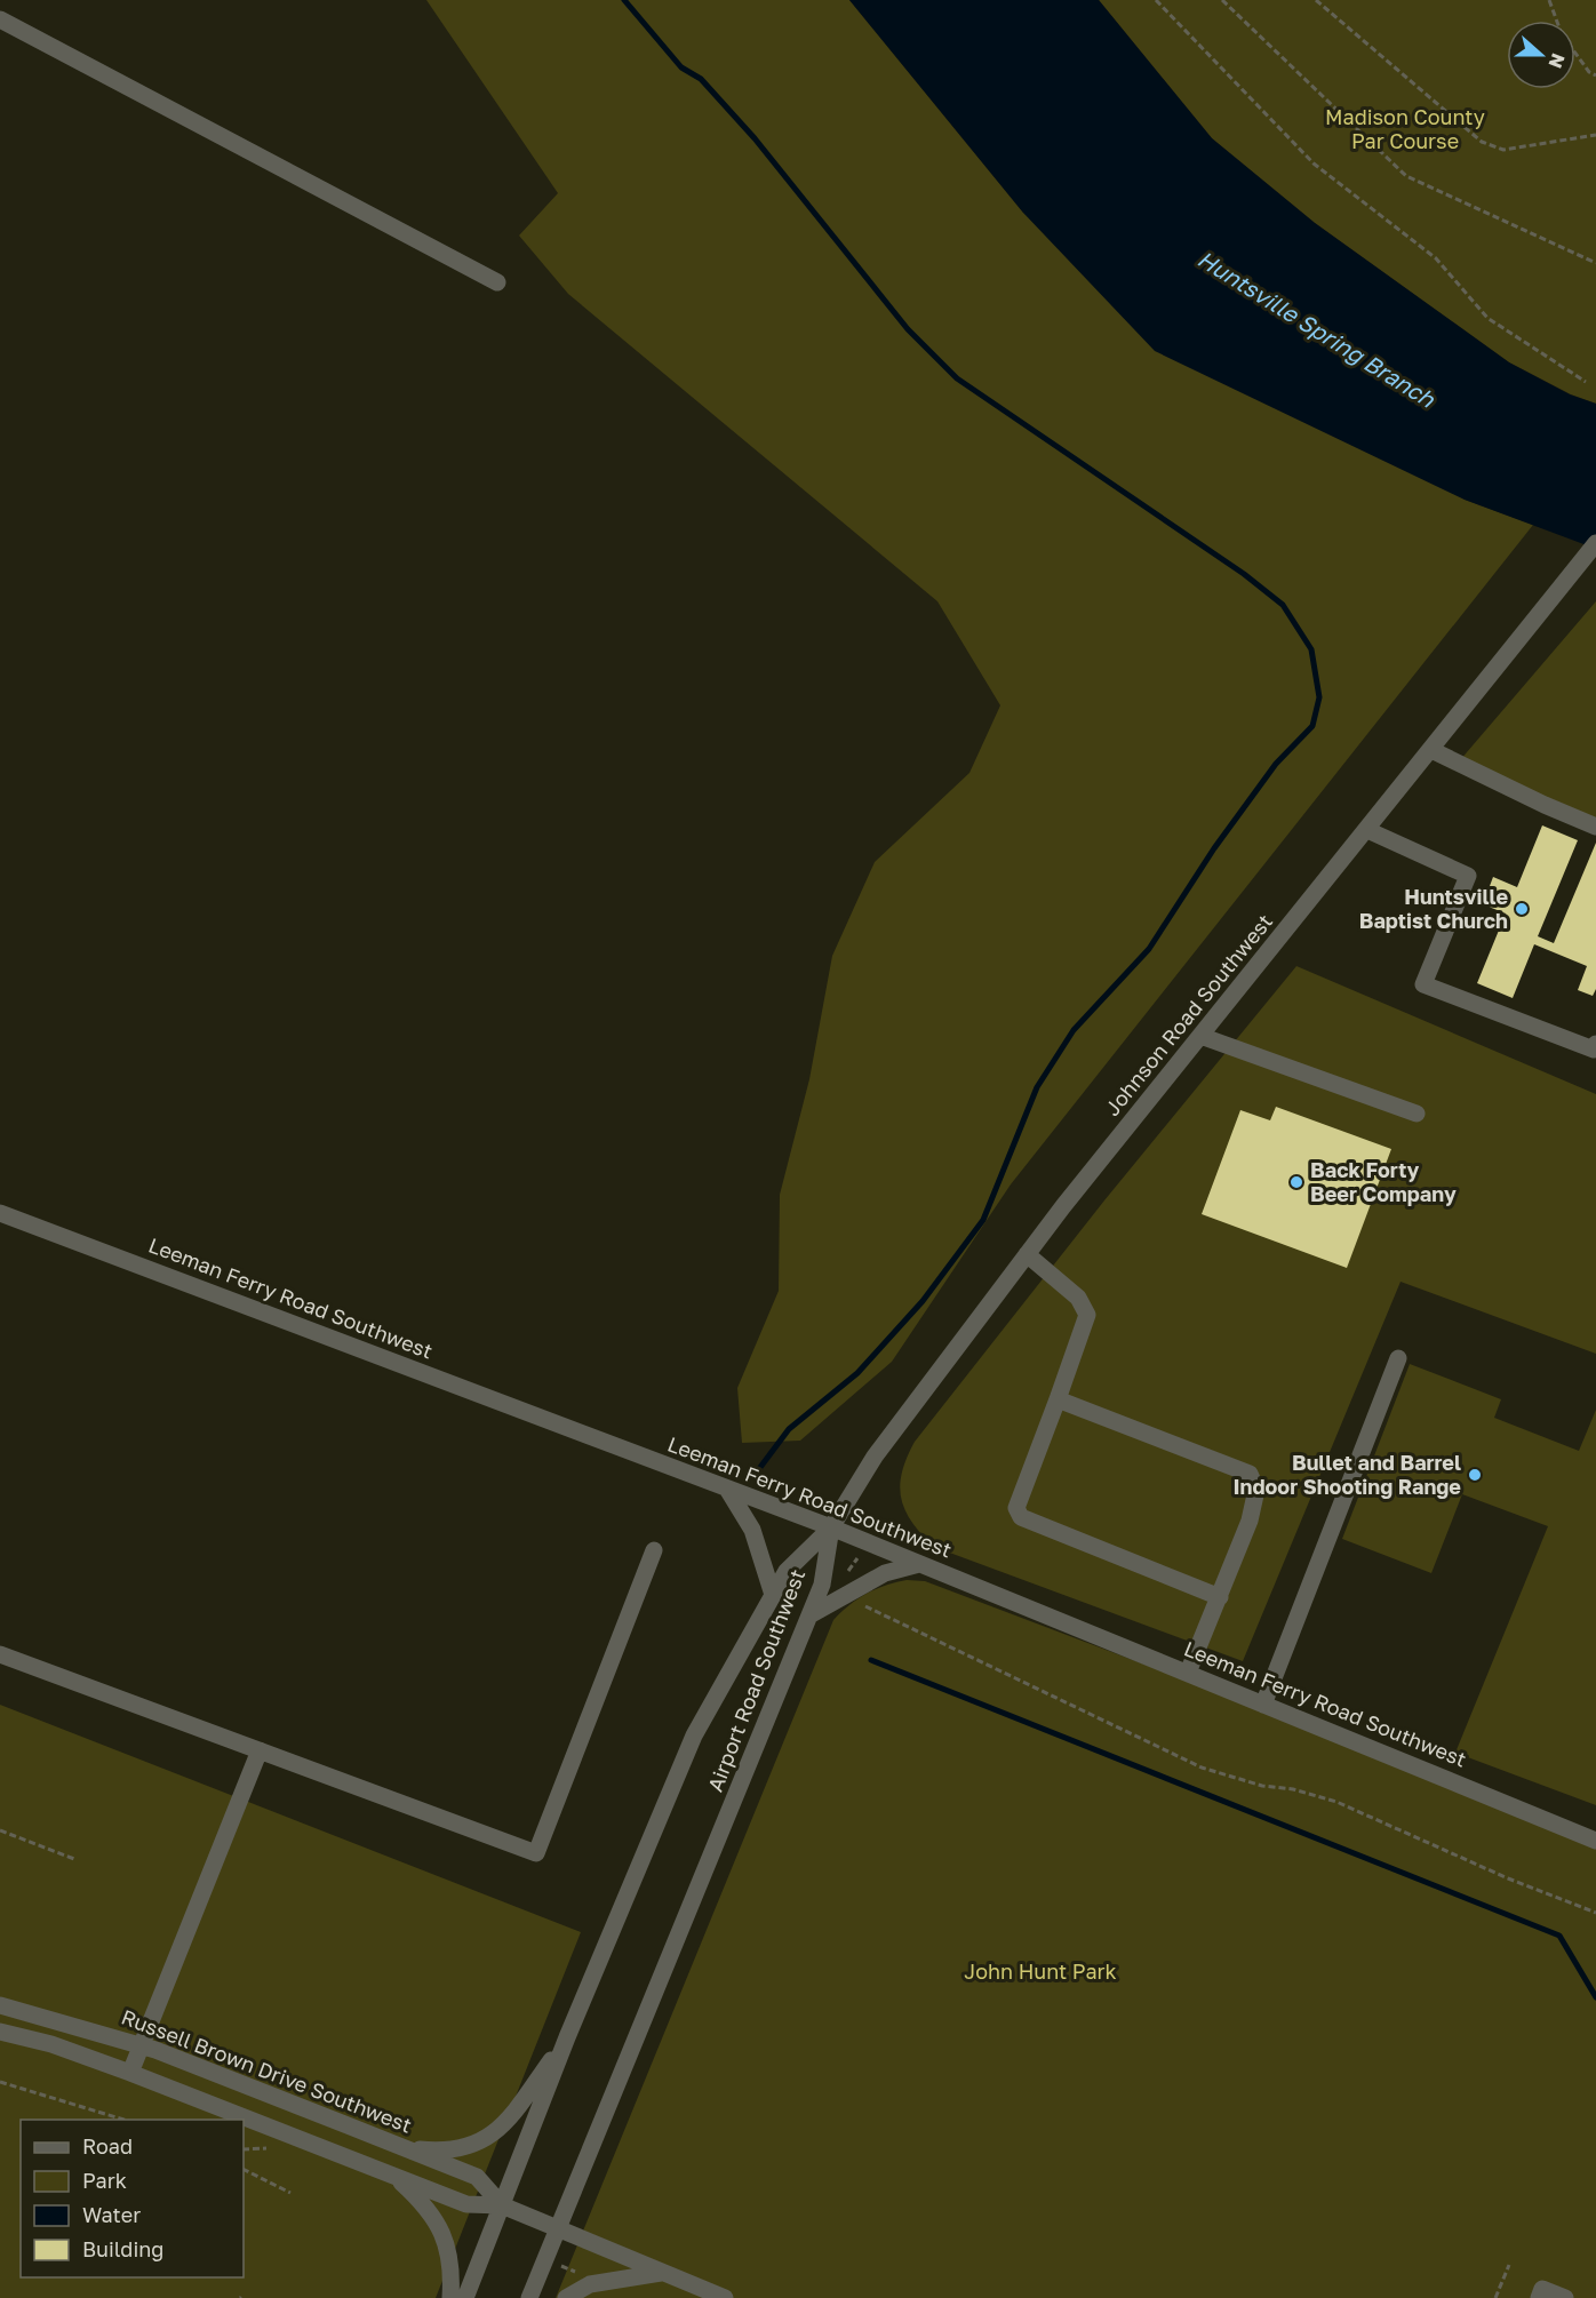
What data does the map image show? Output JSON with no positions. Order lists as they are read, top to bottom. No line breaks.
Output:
{"streets":{"street":["Johnson Road Southwest","Leeman Ferry Road Southwest","Airport Road Southwest","Russell Brown Drive Southwest"]},"crossings":[["Johnson Road Southwest","Leeman Ferry Road Southwest"],["Johnson Road Southwest","Airport Road Southwest"],["Leeman Ferry Road Southwest","Airport Road Southwest"],["Airport Road Southwest","Russell Brown Drive Southwest"]],"water":["Huntsville Spring Branch"],"parks":["Madison County Par Course","John Hunt Park"],"places":["Huntsville Baptist Church","Back Forty Beer Company","Bullet and Barrel Indoor Shooting Range"],"legend":["Road","Park","Water","Building"],"north":"right"}
